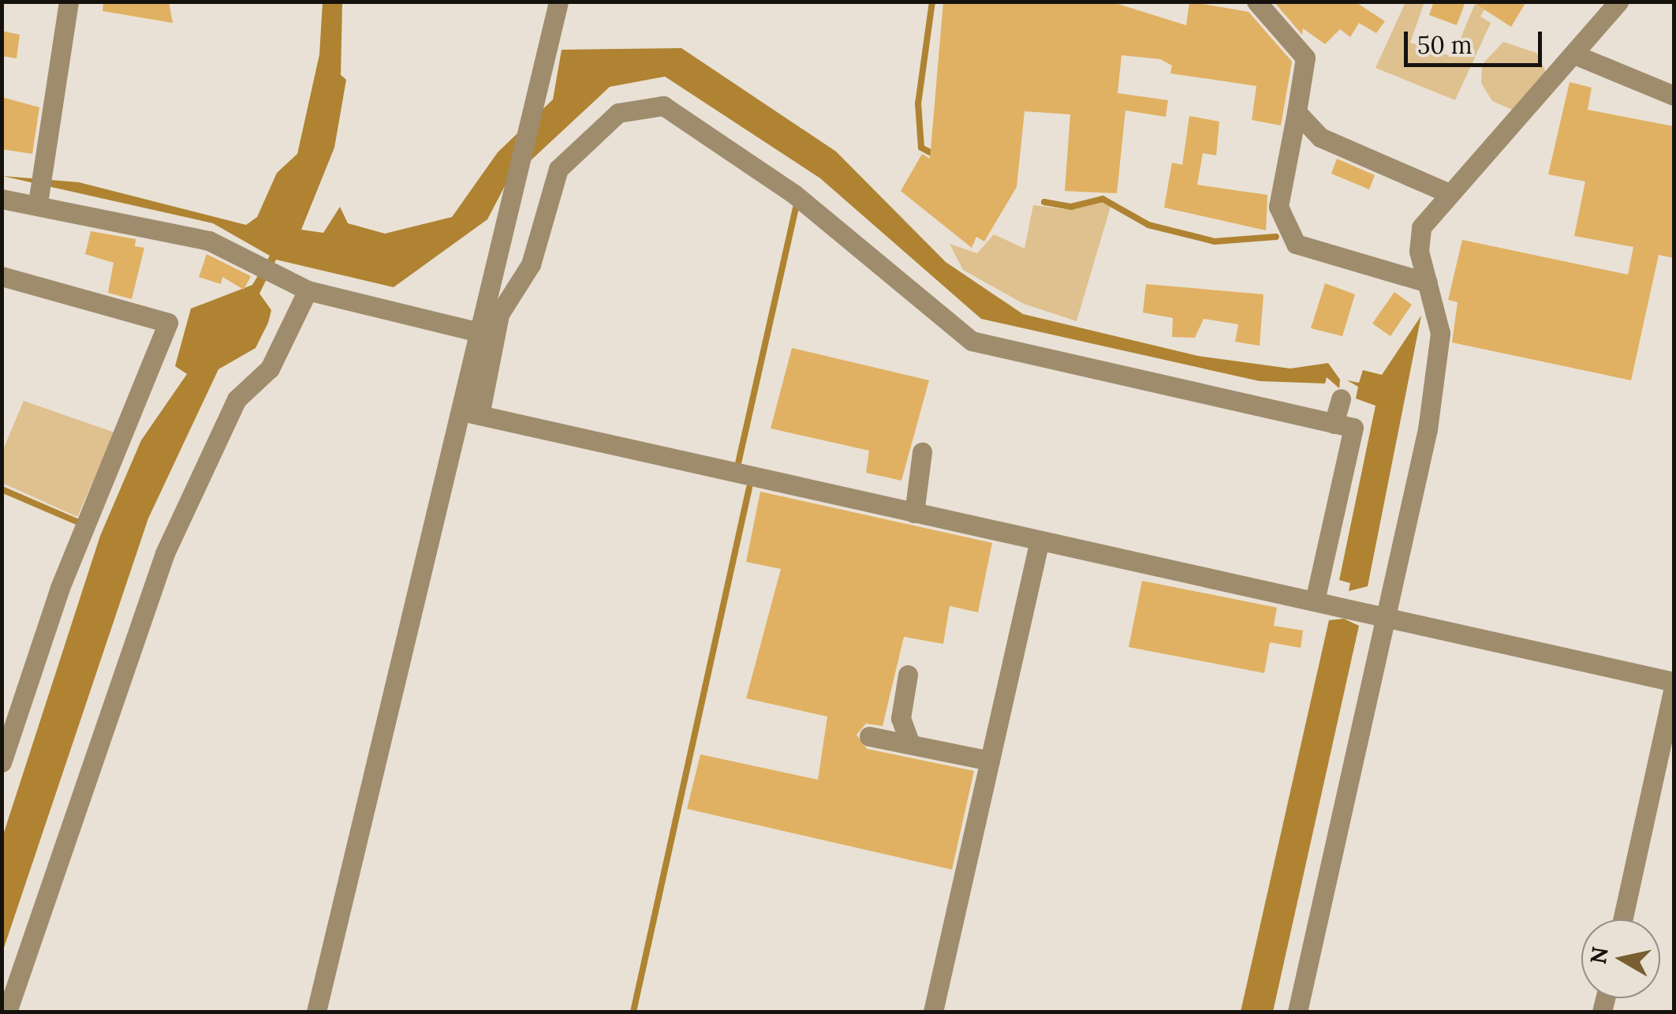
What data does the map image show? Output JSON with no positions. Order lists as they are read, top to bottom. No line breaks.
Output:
{"scale_bar":"50 m","north":"left"}
